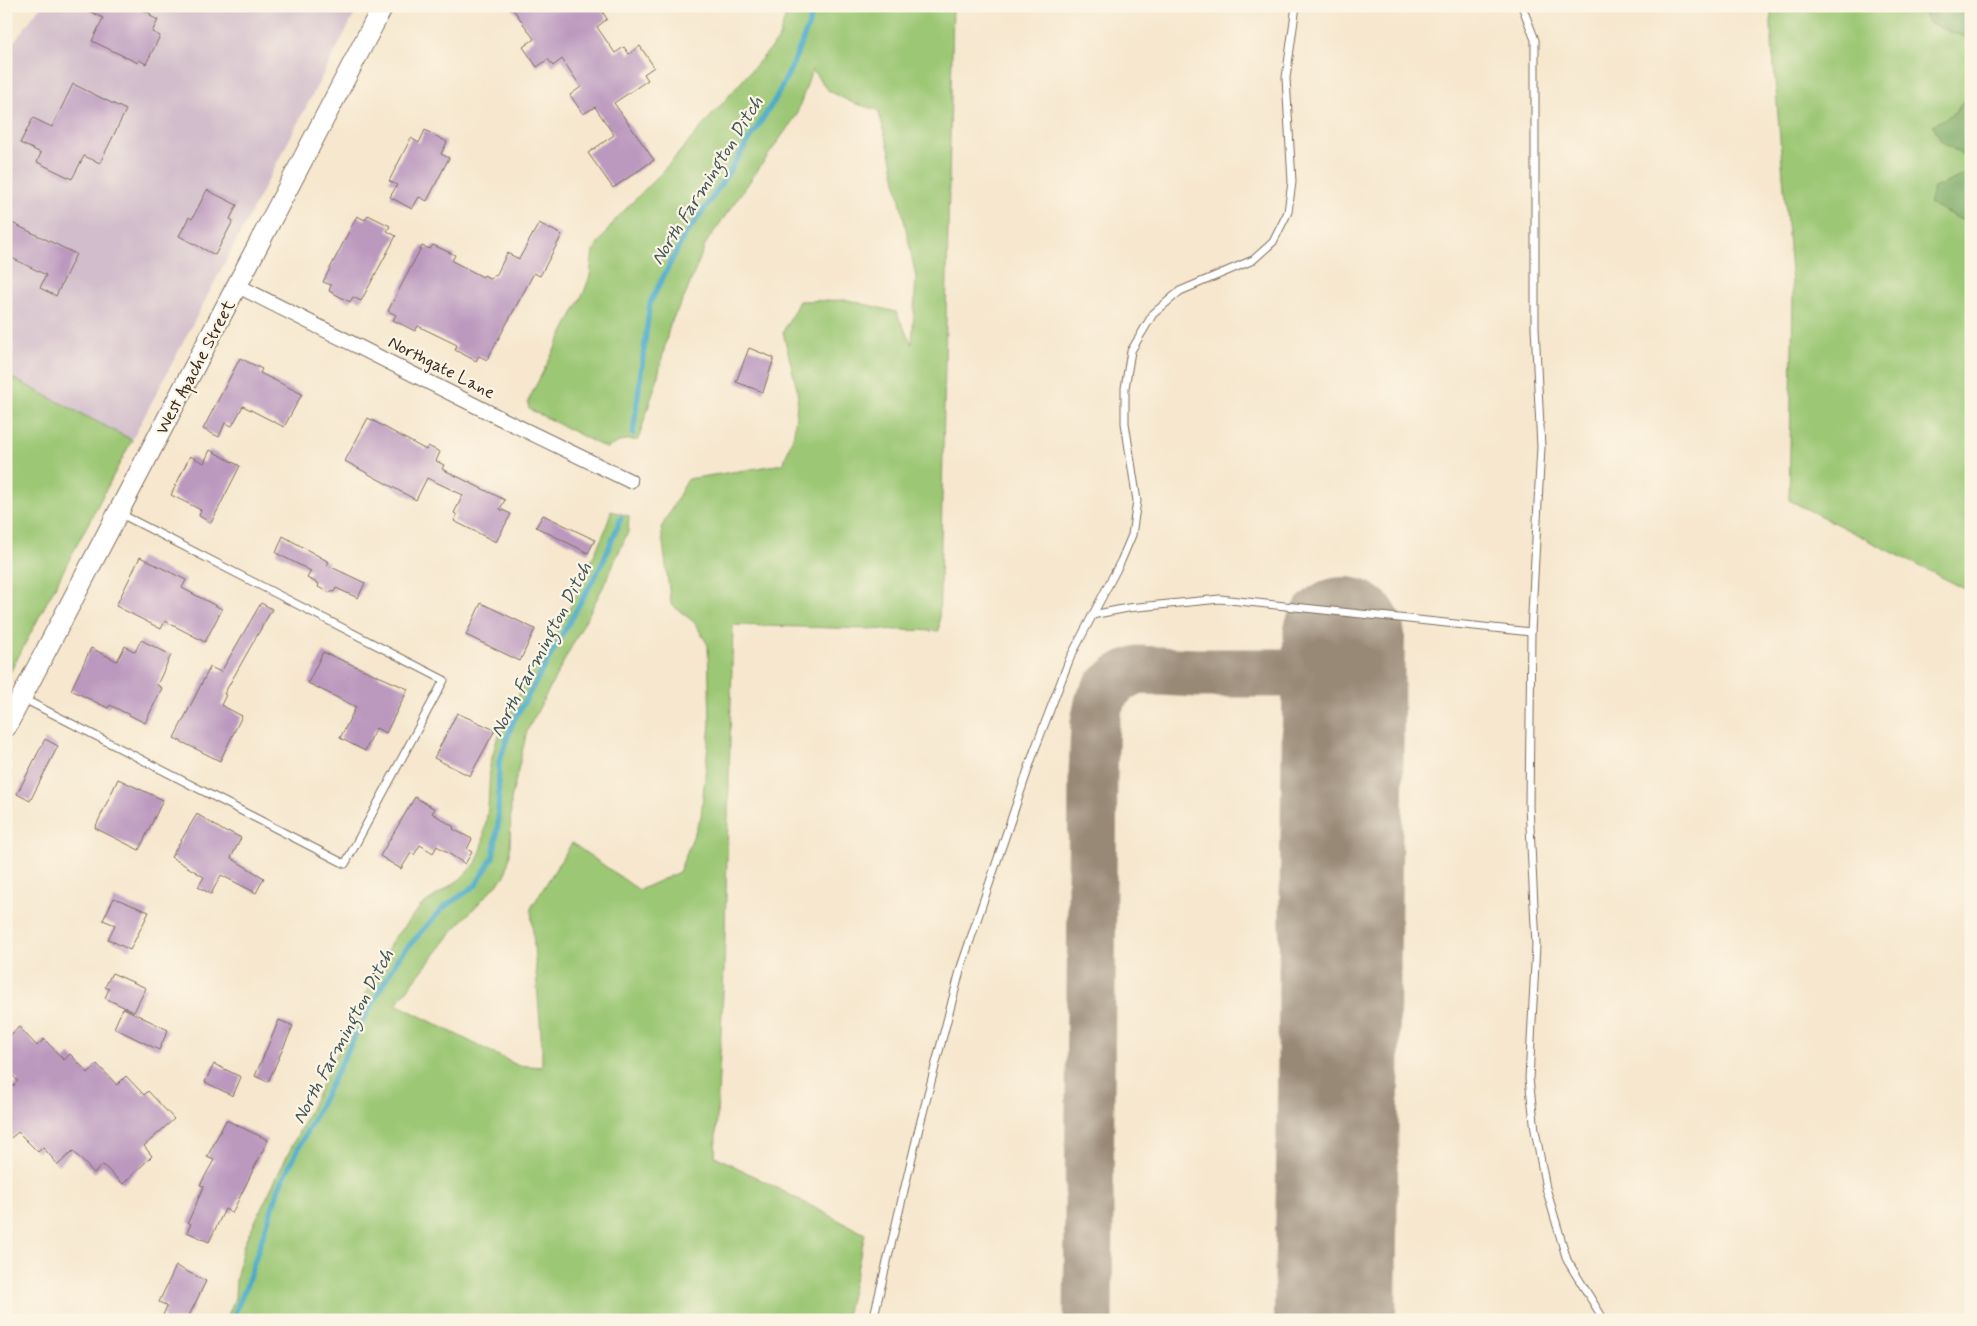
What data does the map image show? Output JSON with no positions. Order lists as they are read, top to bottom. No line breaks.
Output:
{"streets":{"main road":["West Apache Street"],"street":["Northgate Lane"]},"crossings":[["West Apache Street","Northgate Lane"]],"water":["North Farmington Ditch"]}
